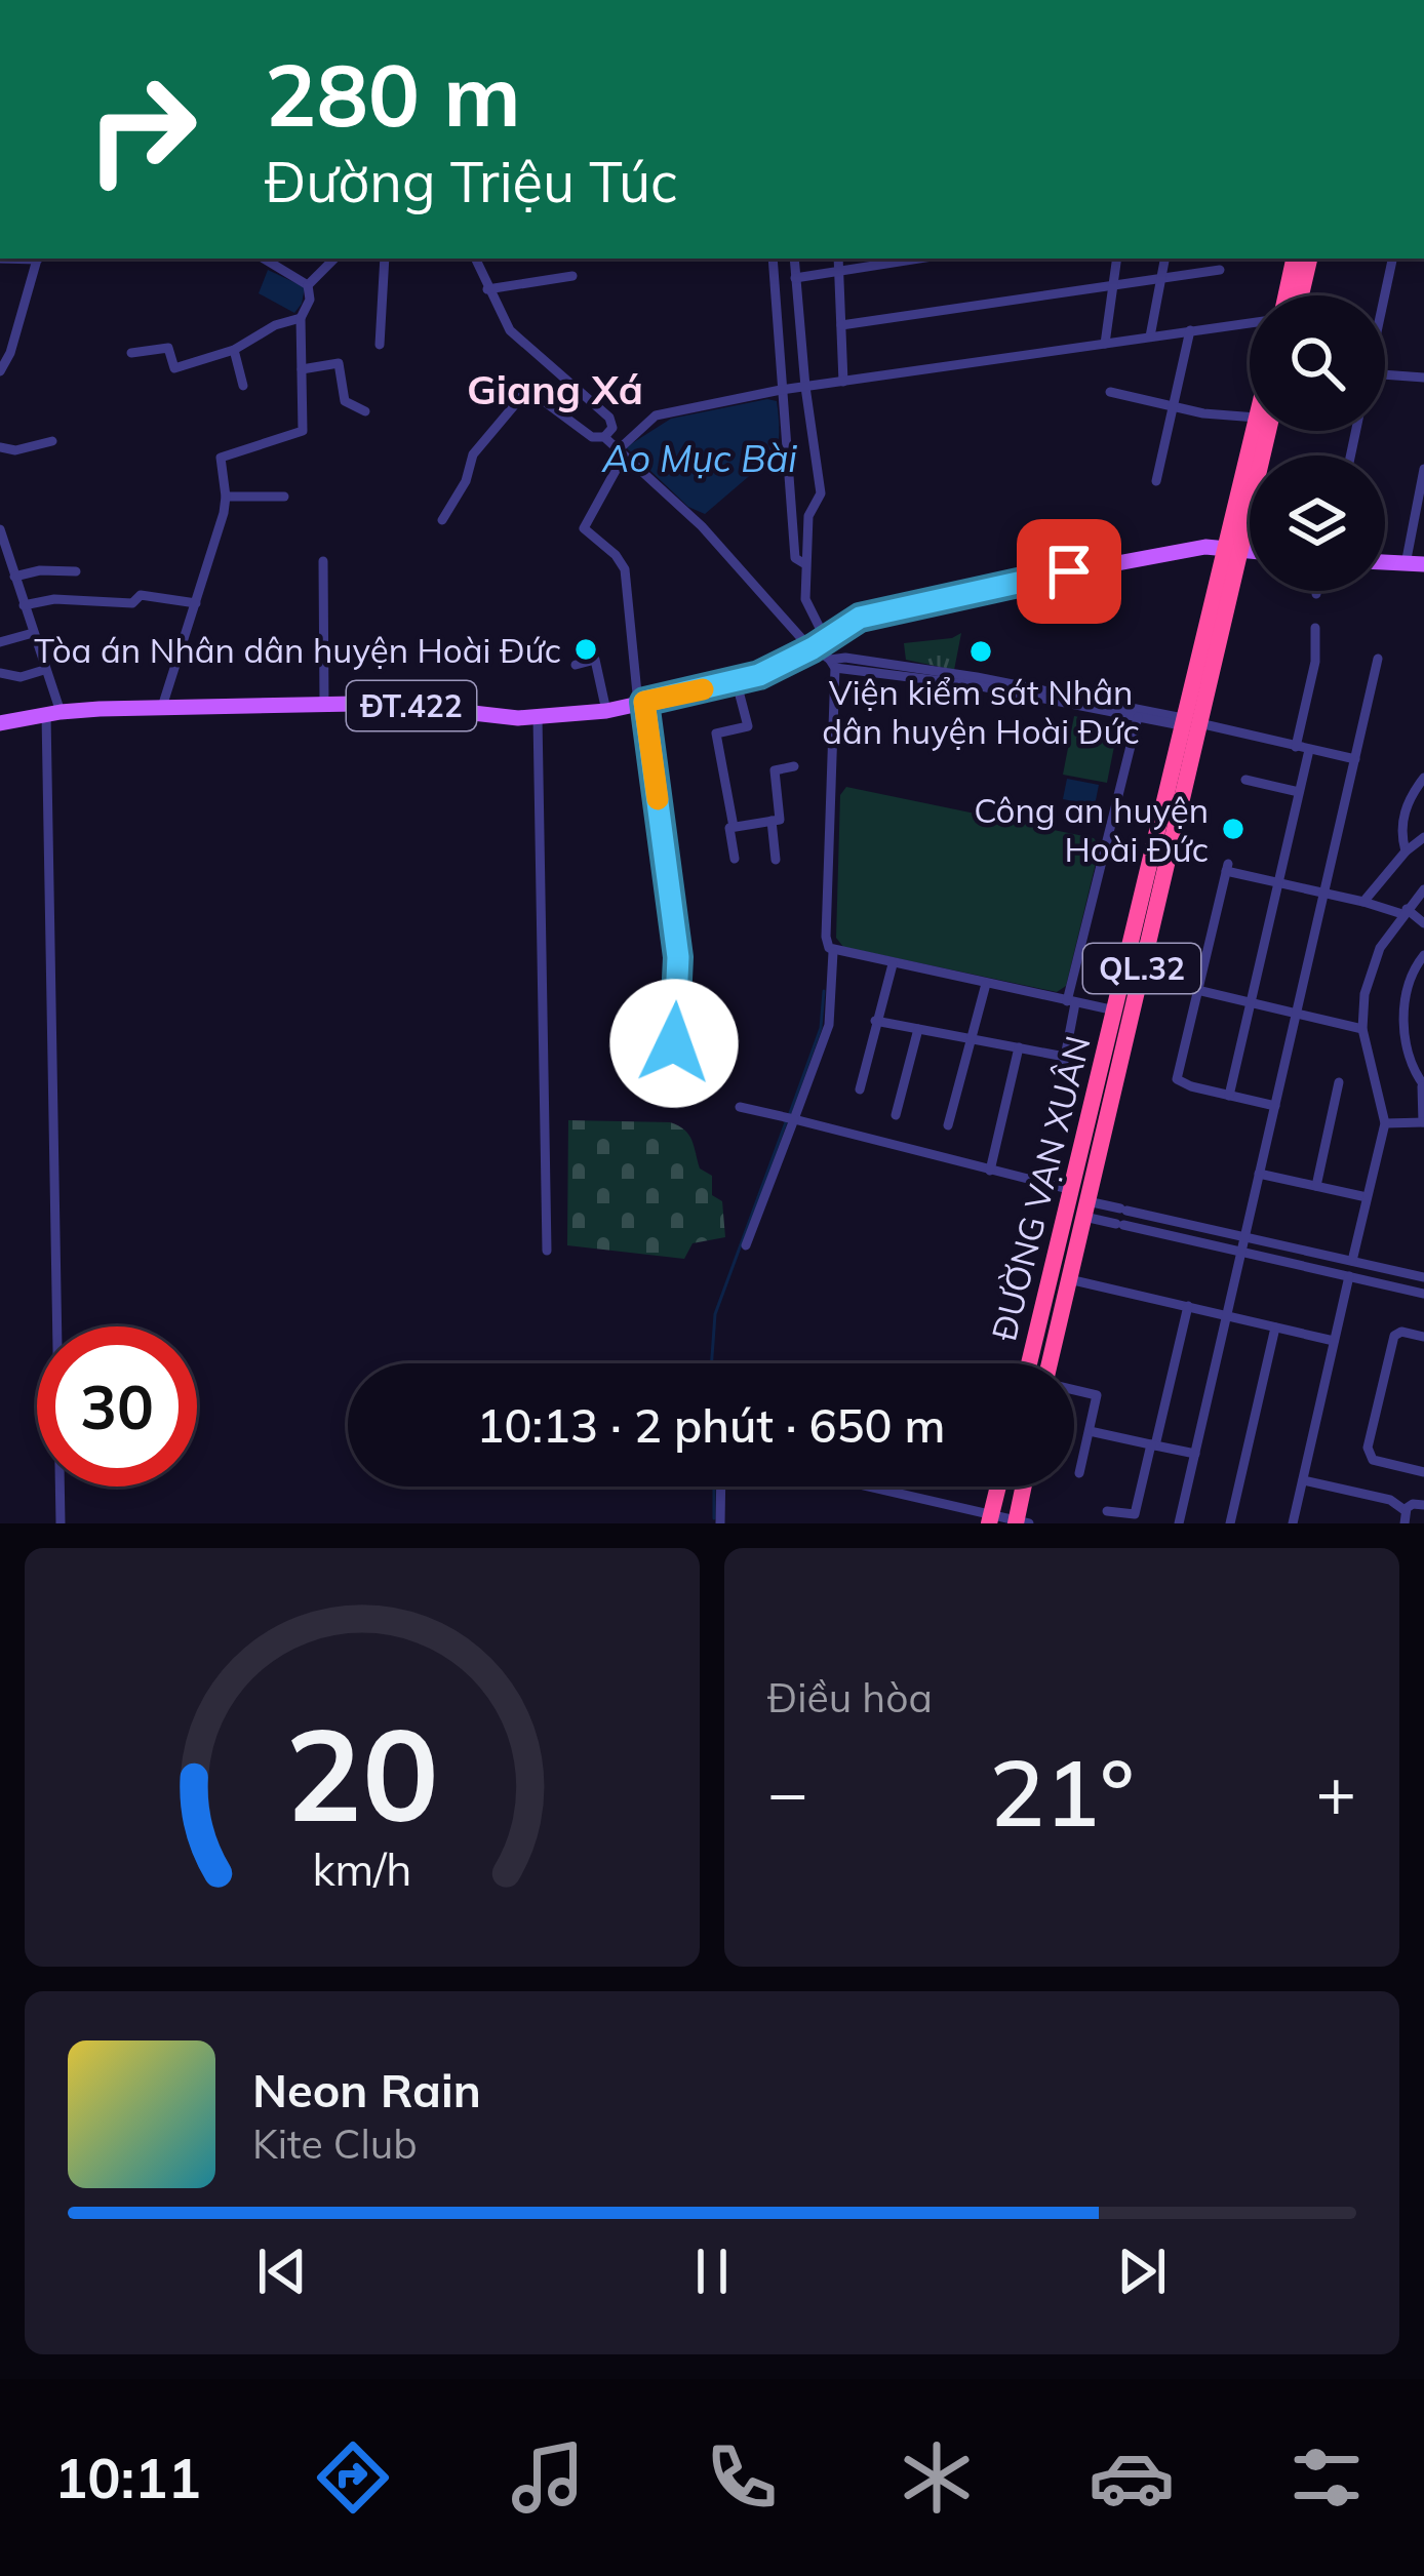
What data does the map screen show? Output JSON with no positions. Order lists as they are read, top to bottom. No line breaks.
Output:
{"streets":{"highway":["QL.32","ĐƯỜNG VẠN XUÂN"],"main road":["ĐT.422"]},"crossings":[["ĐT.422","ĐƯỜNG VẠN XUÂN"]],"districts":["Giang Xá"],"water":["Ao Mục Bài"],"places":["Tòa án Nhân dân huyện Hoài Đức","Viện kiểm sát Nhân dân huyện Hoài Đức","Công an huyện Hoài Đức"],"page":{"turn":["280 m","Đường Triệu Túc"],"limit":"30","trip":"10:13 · 2 phút · 650 m","tile":"Điều hòa","heat":["−","21°","+"],"song":["Neon Rain","Kite Club"],"tabs":"10:11","gauge":["20","km/h"]}}
